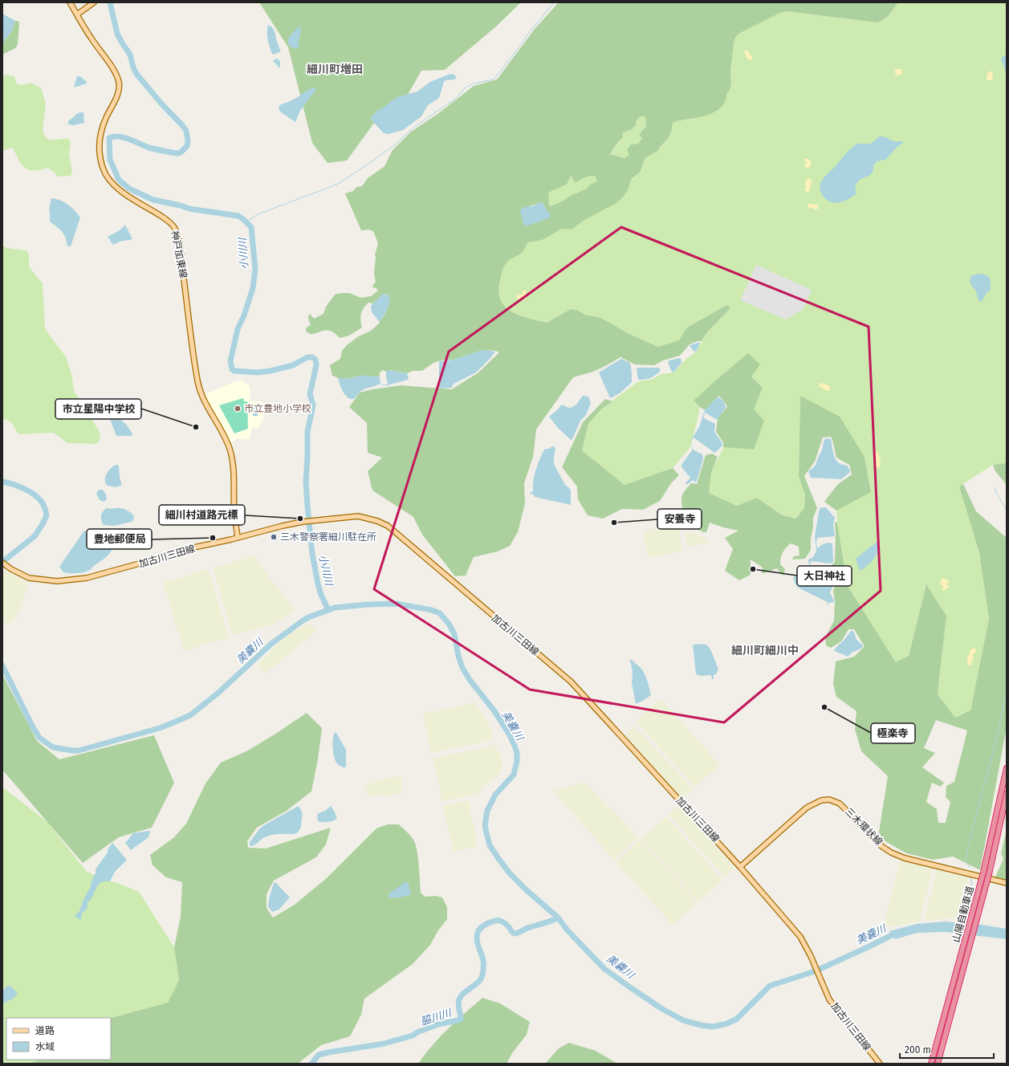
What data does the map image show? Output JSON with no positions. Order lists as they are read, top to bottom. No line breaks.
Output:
{"streets":{"highway":["山陽自動車道"],"main road":["神戸加東線","加古川三田線","三木環状線"]},"crossings":[["神戸加東線","加古川三田線"],["加古川三田線","三木環状線"]],"districts":["細川町増田","細川町細川中"],"water":["小川川","美嚢川","脇川川"],"places":["市立豊地小学校","市立星陽中学校","細川村道路元標","安養寺","三木警察署細川駐在所","豊地郵便局","大日神社","極楽寺"],"legend":["道路","水域"],"scale_bar":"200 m"}
